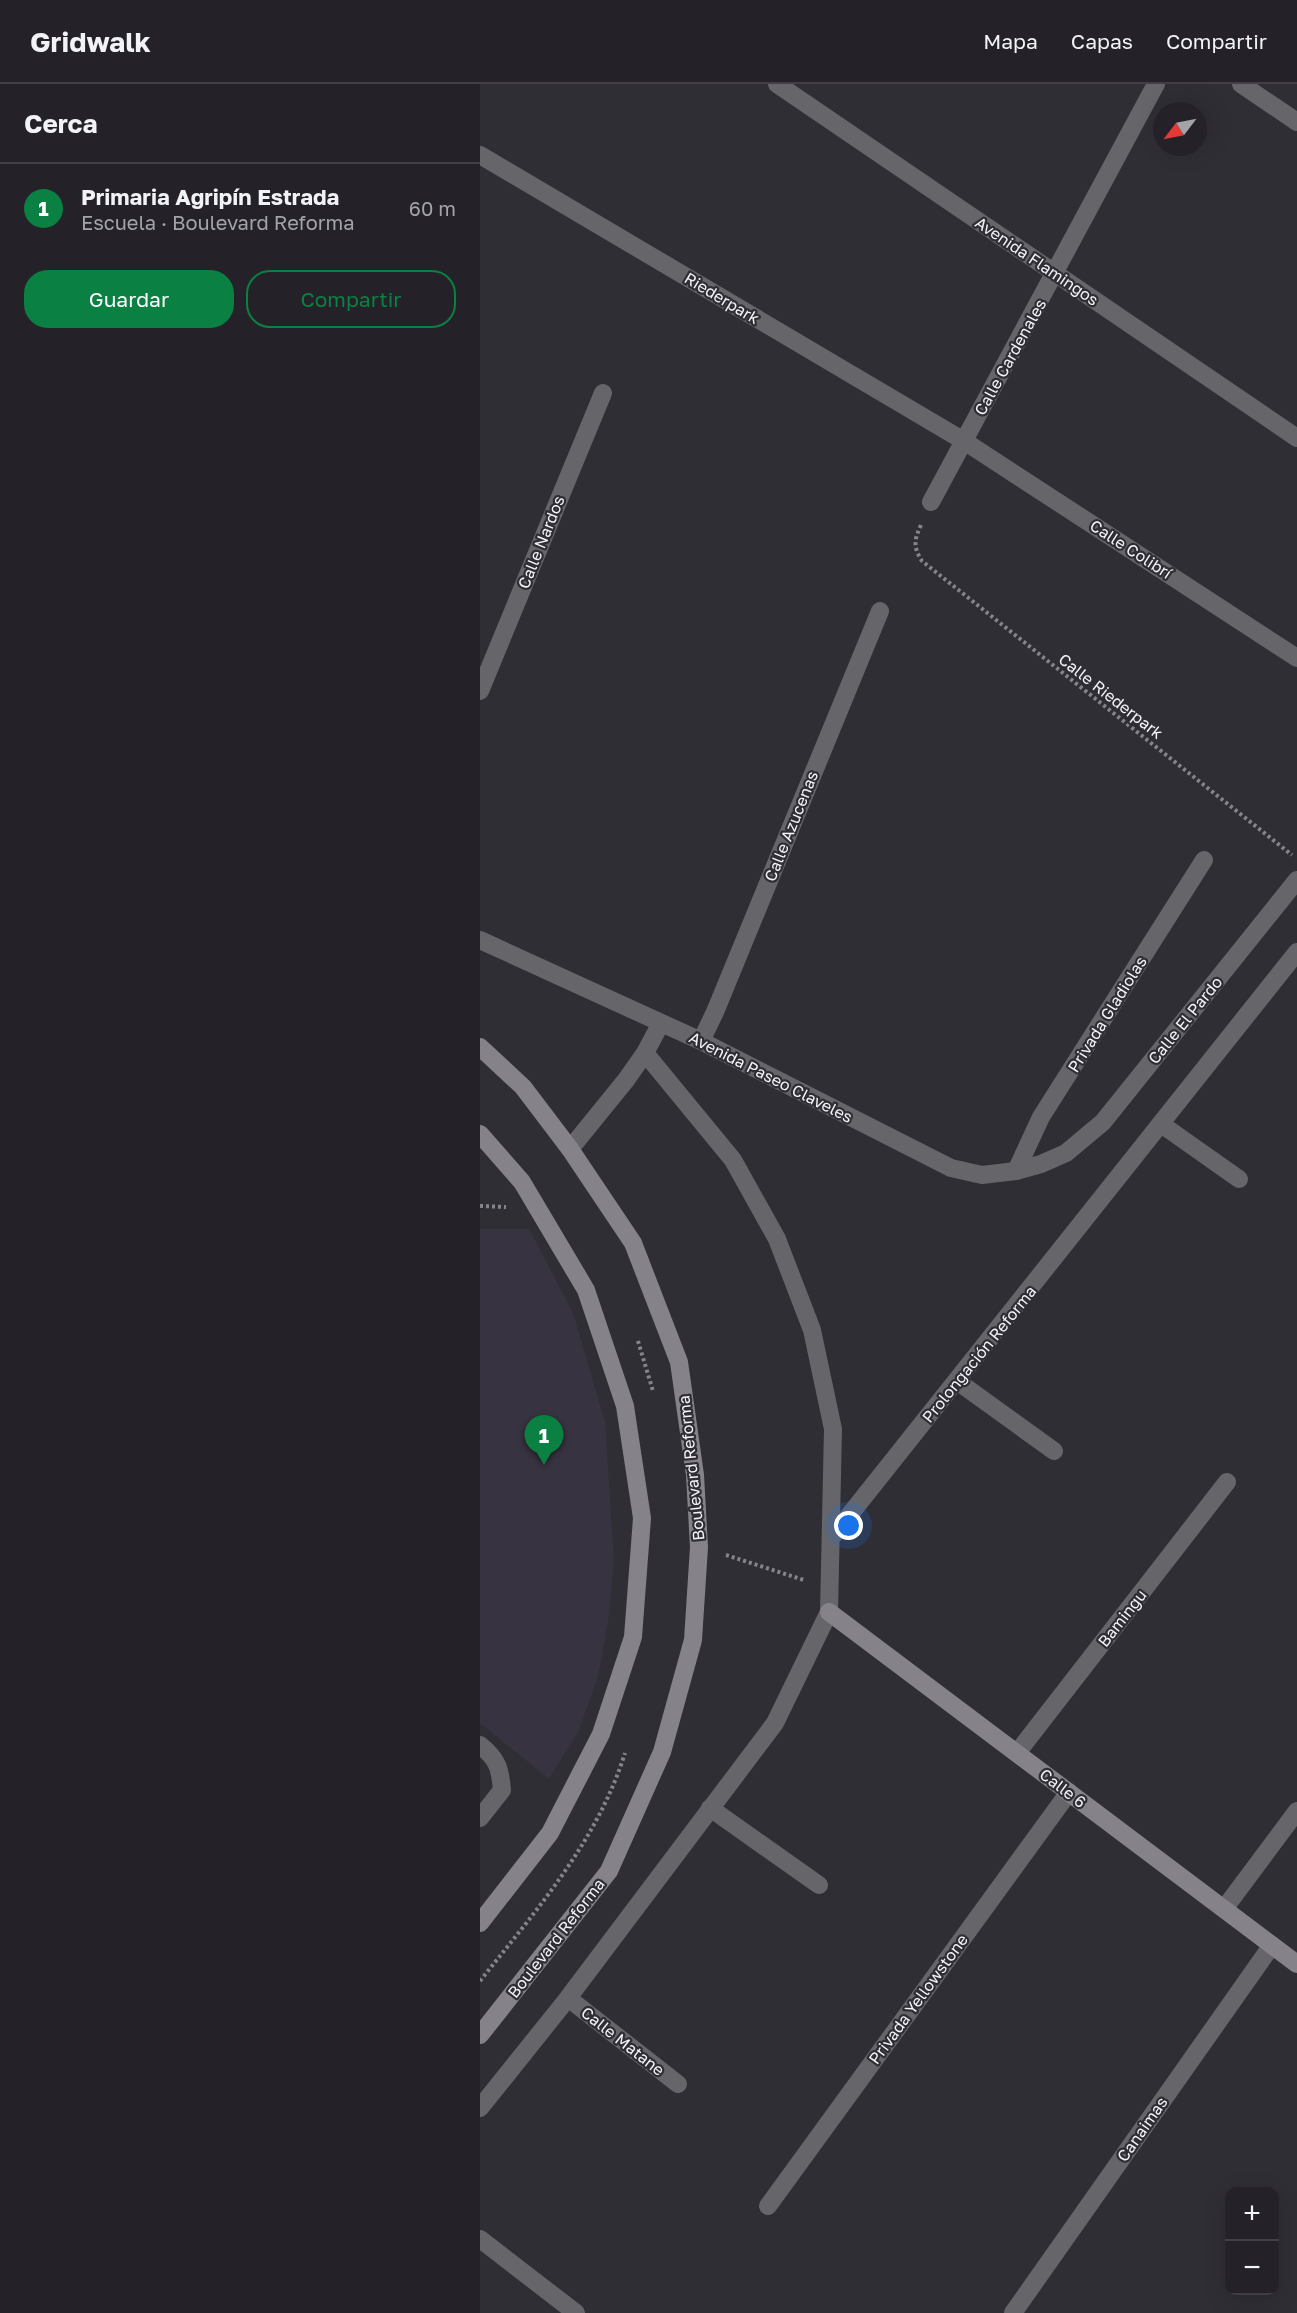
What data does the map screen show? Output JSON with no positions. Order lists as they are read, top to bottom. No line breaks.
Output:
{"streets":{"main road":["Boulevard Reforma","Calle 6"],"street":["Avenida Flamingos","Riederpark","Calle Cardenales","Calle Nardos","Calle Colibrí","Calle Azucenas","Privada Gladiolas","Calle El Pardo","Avenida Paseo Claveles","Prolongación Reforma","Bamingu","Privada Yellowstone","Calle Matane","Canaimas"],"path":["Calle Riederpark"]},"crossings":[["Avenida Flamingos","Calle Cardenales"],["Riederpark","Calle Cardenales"],["Riederpark","Calle Colibrí"],["Calle Cardenales","Calle Colibrí"],["Calle Azucenas","Avenida Paseo Claveles"],["Privada Gladiolas","Avenida Paseo Claveles"],["Calle El Pardo","Avenida Paseo Claveles"],["Bamingu","Calle 6"],["Calle 6","Privada Yellowstone"],["Calle 6","Canaimas"]],"north":"bottom left","page":{"header":"Gridwalk","nav":["Mapa","Capas","Compartir"],"heading":"Cerca","list":[{"mark":"1","name":"Primaria Agripín Estrada","note":"Escuela · Boulevard Reforma","value":"60 m"}],"buttons":["Guardar","Compartir"],"pins":"1","map_buttons":["+","−"]}}
